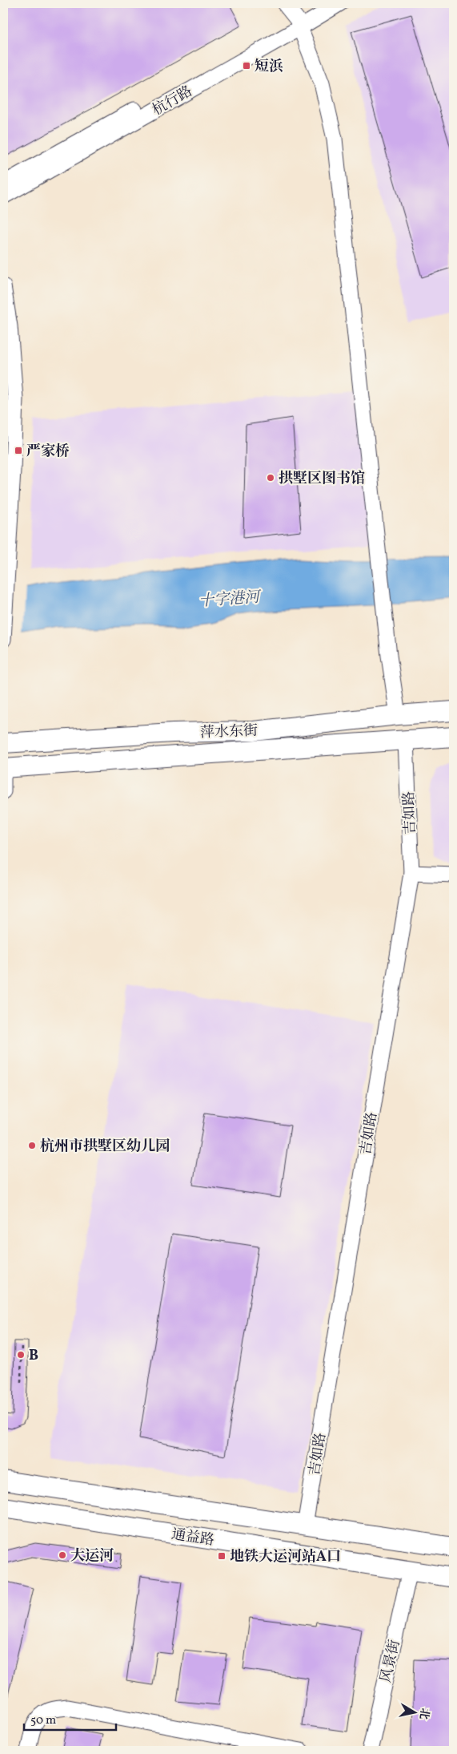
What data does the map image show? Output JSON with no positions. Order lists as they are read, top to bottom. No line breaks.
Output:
{"streets":{"main road":["萍水东街","通益路"],"street":["杭行路","吉如路","风景街"]},"crossings":[["萍水东街","吉如路"],["吉如路","通益路"],["通益路","风景街"]],"water":["十字港河"],"places":{"transit":["短浜","严家桥","地铁大运河站A口"],"other":["拱墅区图书馆","杭州市拱墅区幼儿园","B","大运河"]},"scale_bar":"50 m","north":"right"}
